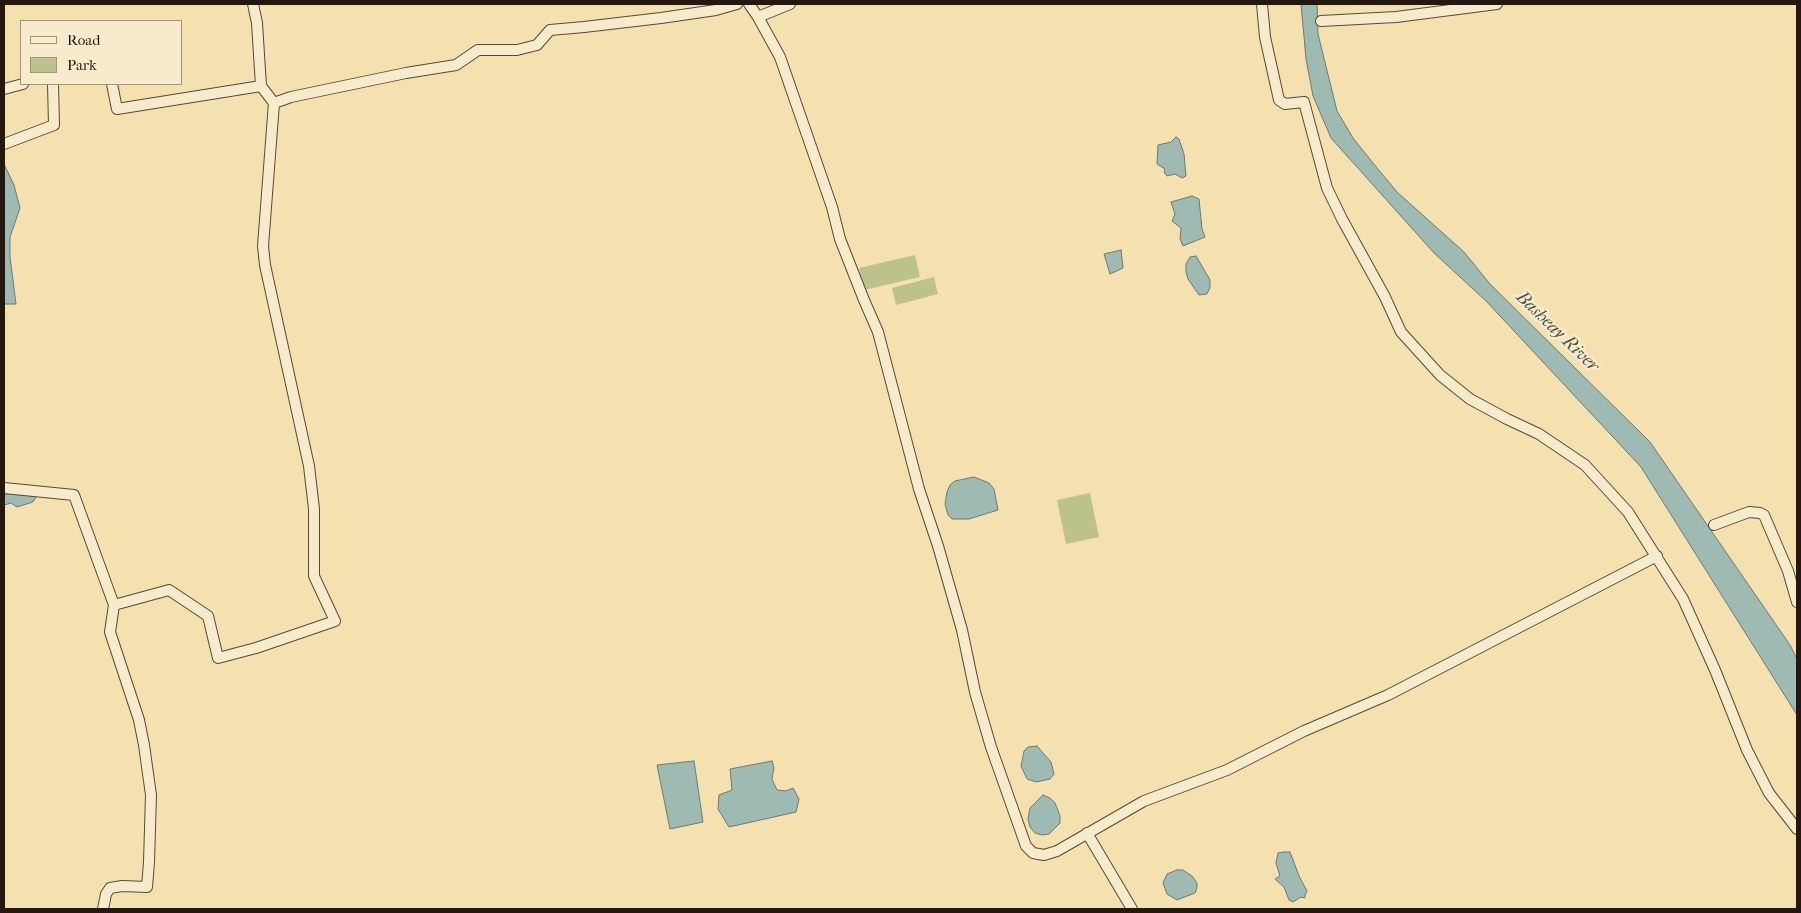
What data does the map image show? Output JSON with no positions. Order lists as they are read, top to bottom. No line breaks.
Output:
{"water":["Basheay River"],"legend":["Road","Park"]}
